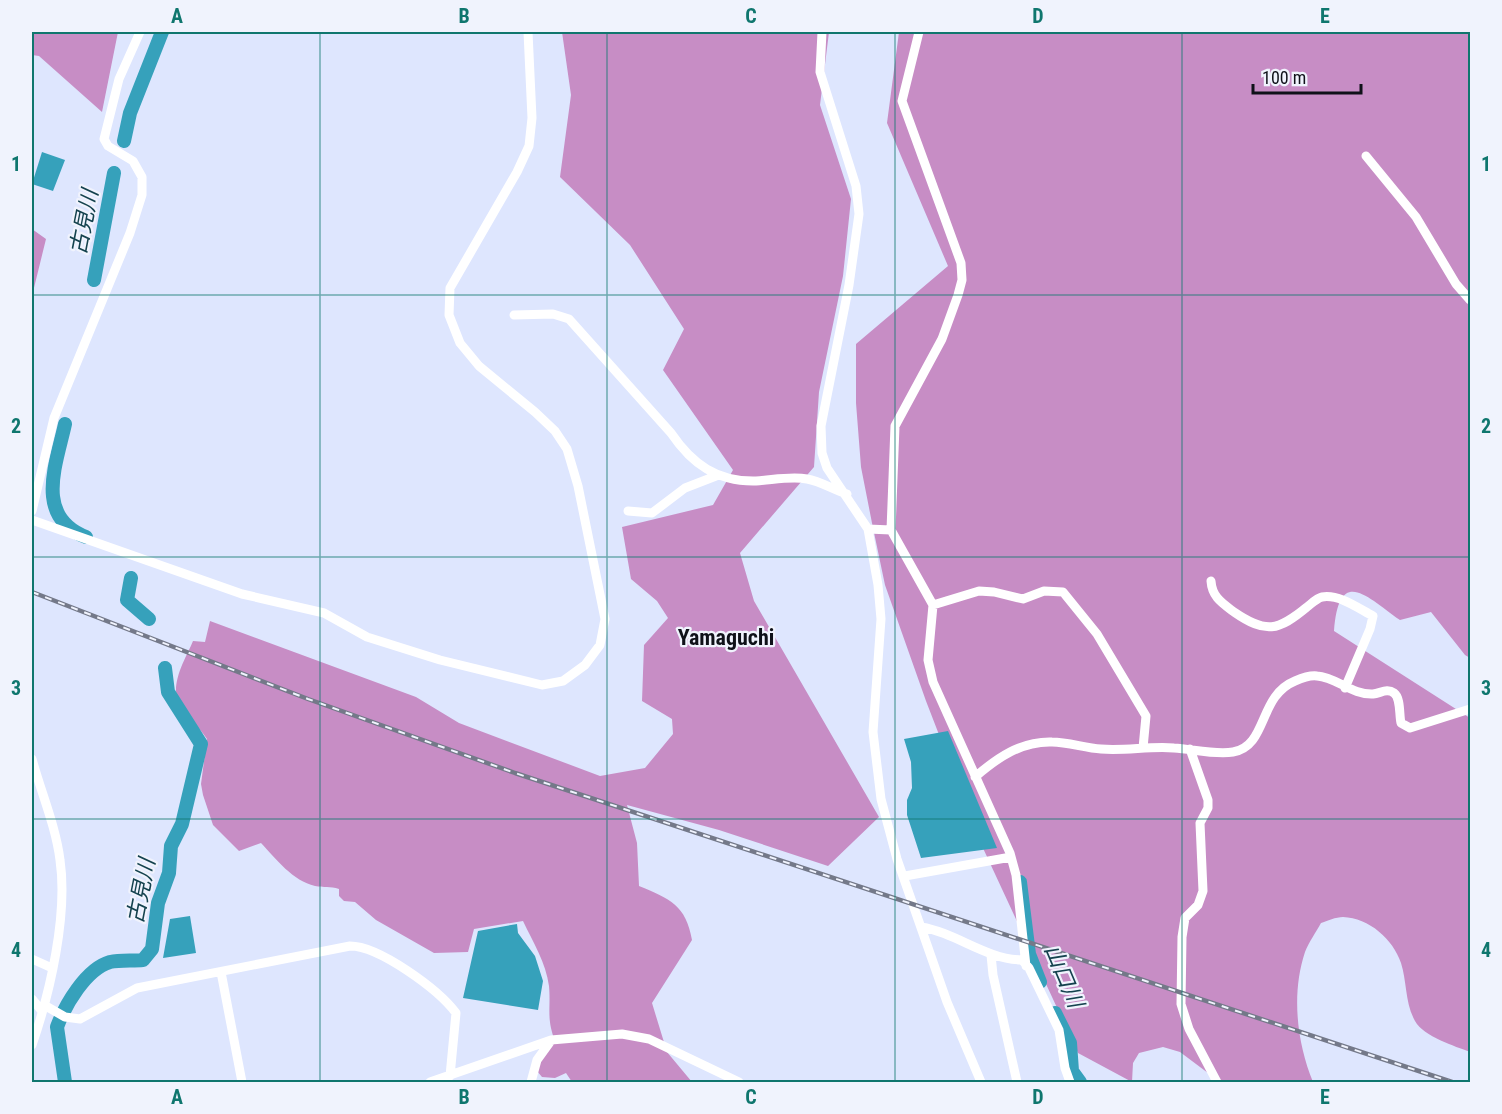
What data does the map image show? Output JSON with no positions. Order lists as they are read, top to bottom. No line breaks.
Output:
{"districts":["Yamaguchi"],"water":["古見川","山口川"],"scale_bar":"100 m","grid":{"columns":["A","B","C","D","E"],"rows":["1","2","3","4"]}}
